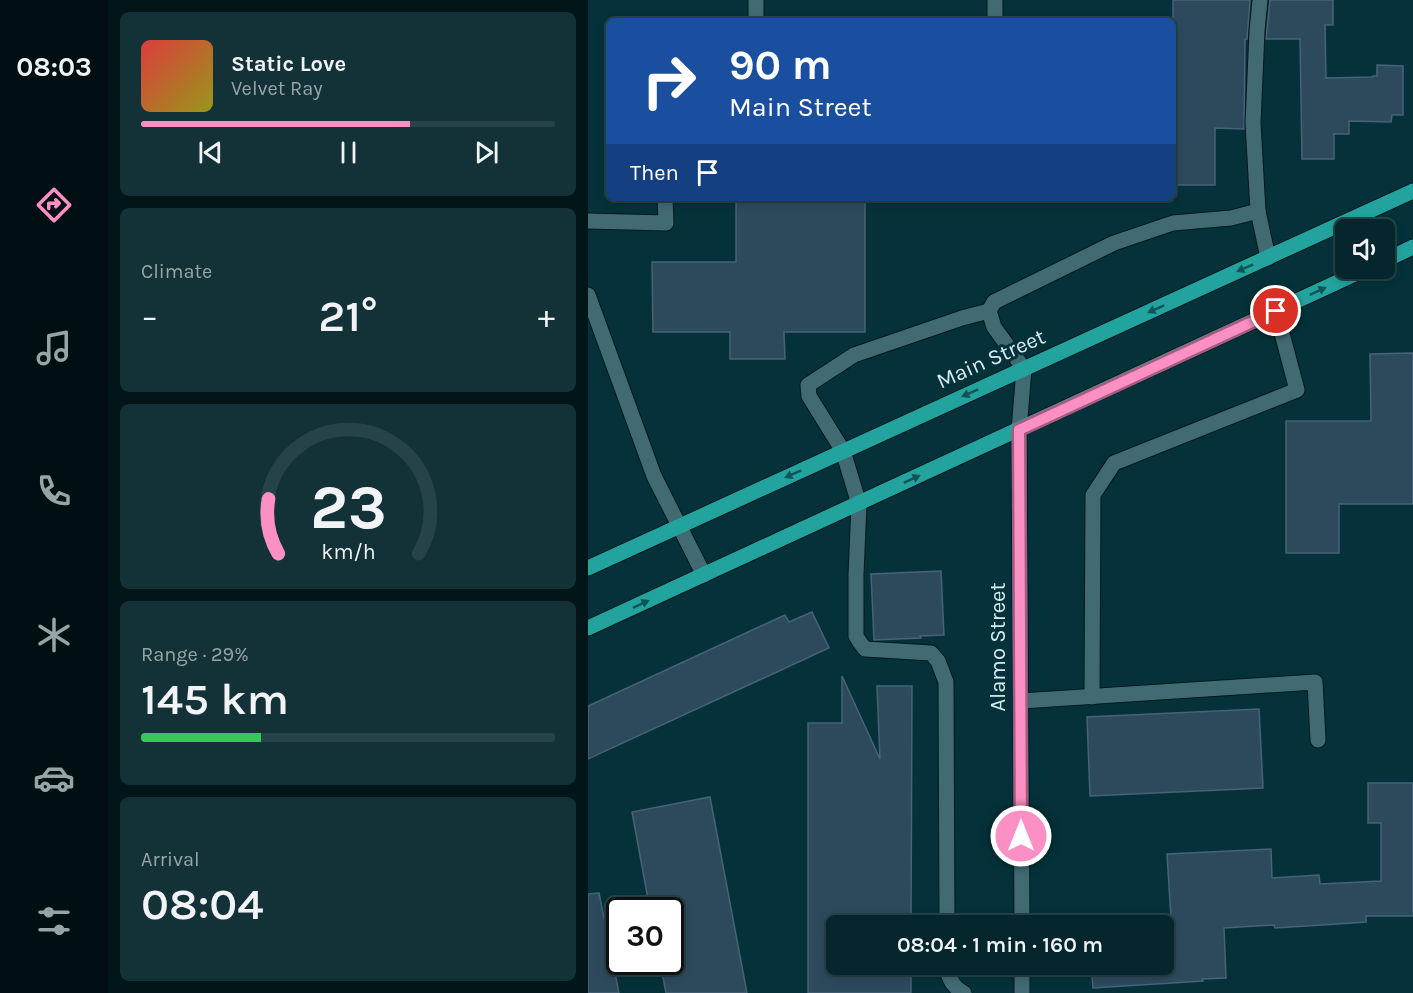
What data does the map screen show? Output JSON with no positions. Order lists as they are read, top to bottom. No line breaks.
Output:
{"streets":{"main road":["Main Street"],"street":["Alamo Street"]},"crossings":[["Main Street","Alamo Street"]],"page":{"tabs":"08:03","turn":["90 m","Main Street"],"song":["Static Love","Velvet Ray"],"then":"Then","tile":["Climate",["Range · 29%","145 km"],["Arrival","08:04"]],"heat":["−","21°","+"],"limit":"30","trip":"08:04 · 1 min · 160 m","gauge":["23","km/h"]}}
